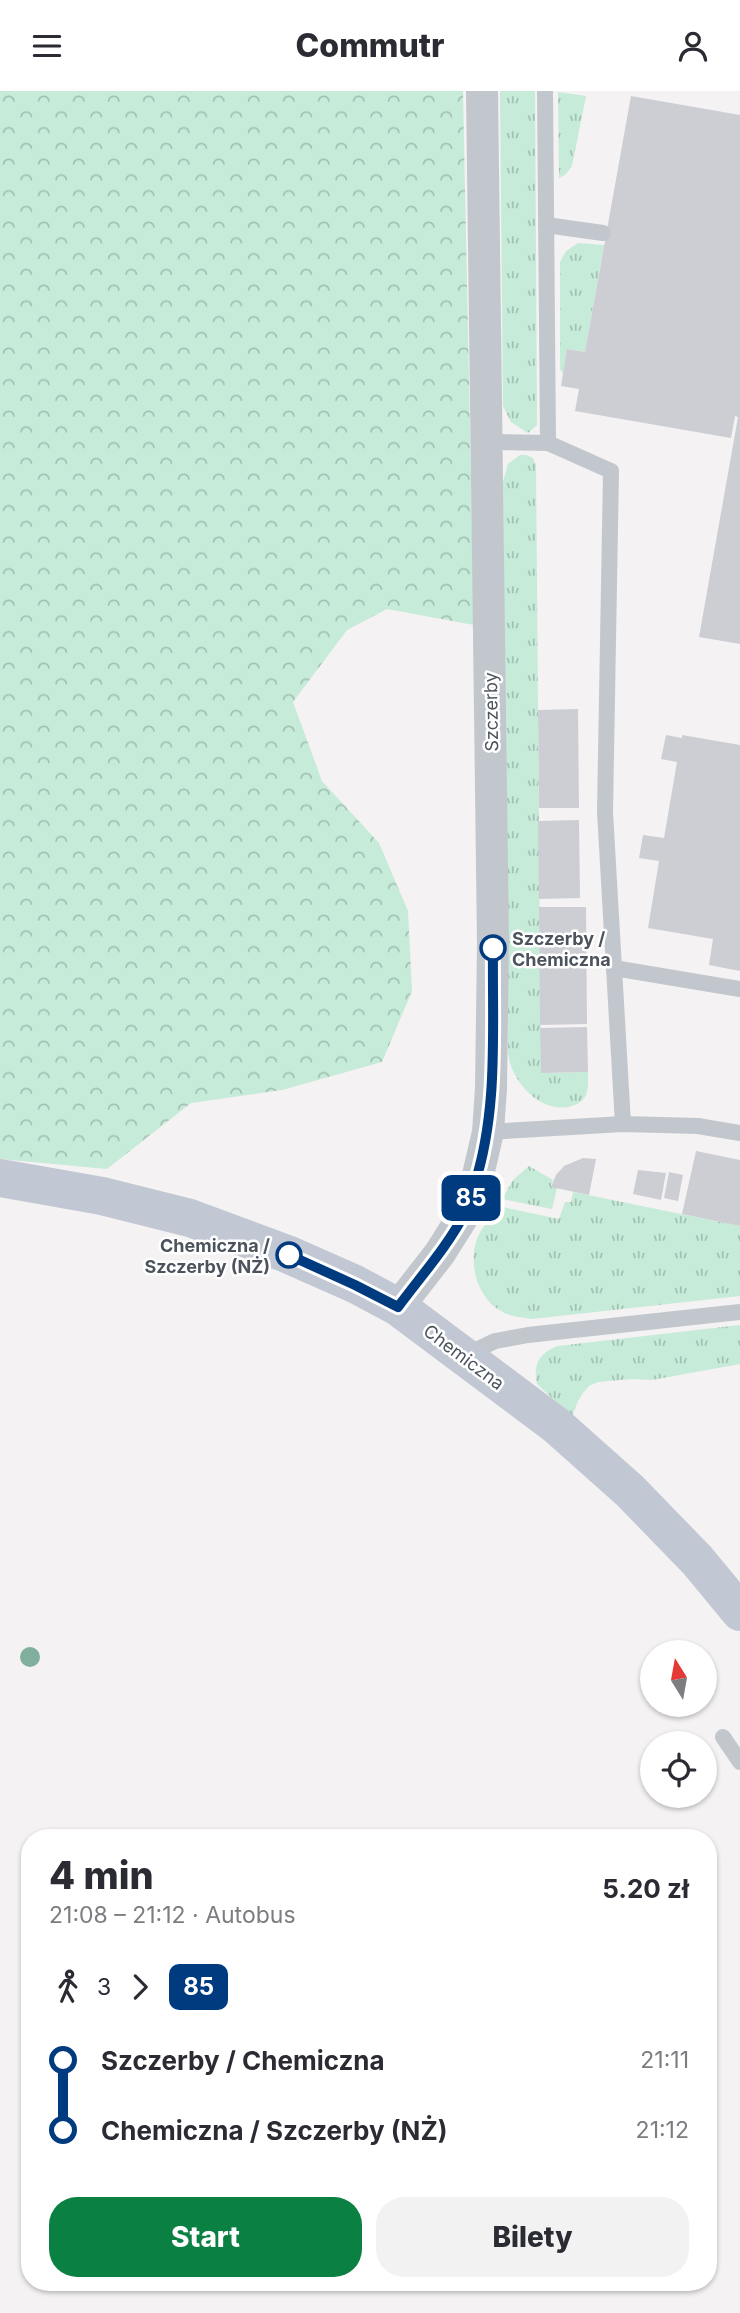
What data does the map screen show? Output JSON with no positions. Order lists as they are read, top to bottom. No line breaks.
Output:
{"streets":{"street":["Szczerby","Chemiczna"]},"crossings":[["Szczerby","Chemiczna"]],"places":["Szczerby / Chemiczna","Chemiczna / Szczerby (NŻ)"],"lines":["bus line 85"],"north":"top","page":{"header":"Commutr","on_map":"85","heading":["4 min","21:08 – 21:12 · Autobus","5.20 zł"],"legs":["3","85"],"list":[{"name":"Szczerby / Chemiczna","value":"21:11"},{"name":"Chemiczna / Szczerby (NŻ)","value":"21:12"}],"buttons":["Start","Bilety"]}}
